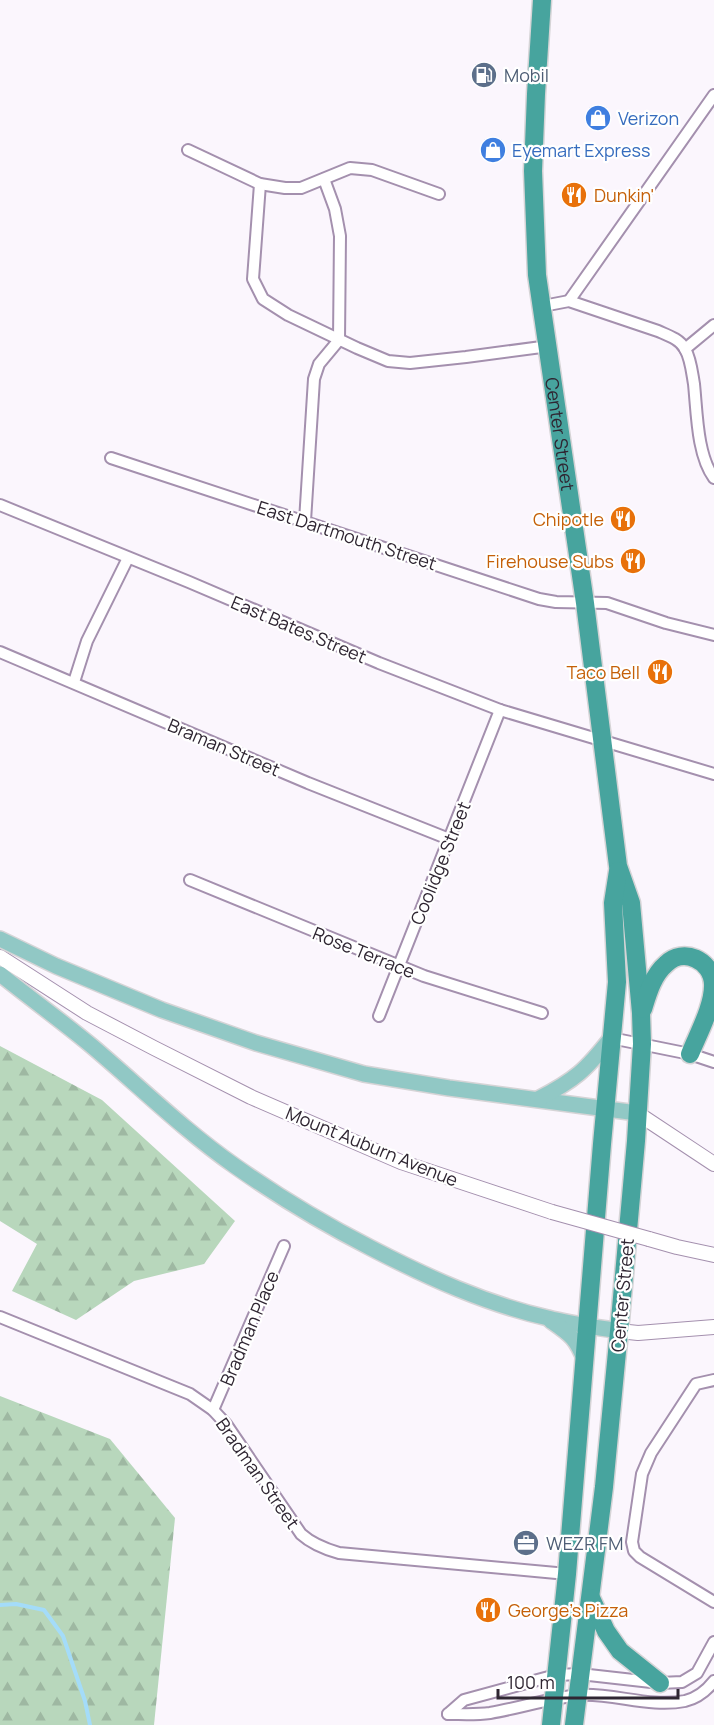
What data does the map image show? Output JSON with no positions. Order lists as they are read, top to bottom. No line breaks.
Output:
{"streets":{"highway":["Center Street"],"main road":["Mount Auburn Avenue"],"street":["East Dartmouth Street","East Bates Street","Braman Street","Coolidge Street","Rose Terrace","Bradman Place","Bradman Street"]},"crossings":[["Center Street","East Dartmouth Street"],["Center Street","East Bates Street"],["Center Street","Bradman Street"],["East Bates Street","Coolidge Street"],["Braman Street","Coolidge Street"],["Coolidge Street","Rose Terrace"],["Bradman Place","Bradman Street"]],"places":{"fuel station":["Mobil"],"shop":["Verizon","Eyemart Express"],"restaurant":["Dunkin'","Chipotle","Firehouse Subs","Taco Bell","George's Pizza"],"office":["WEZR FM"]},"scale_bar":"100 m"}
